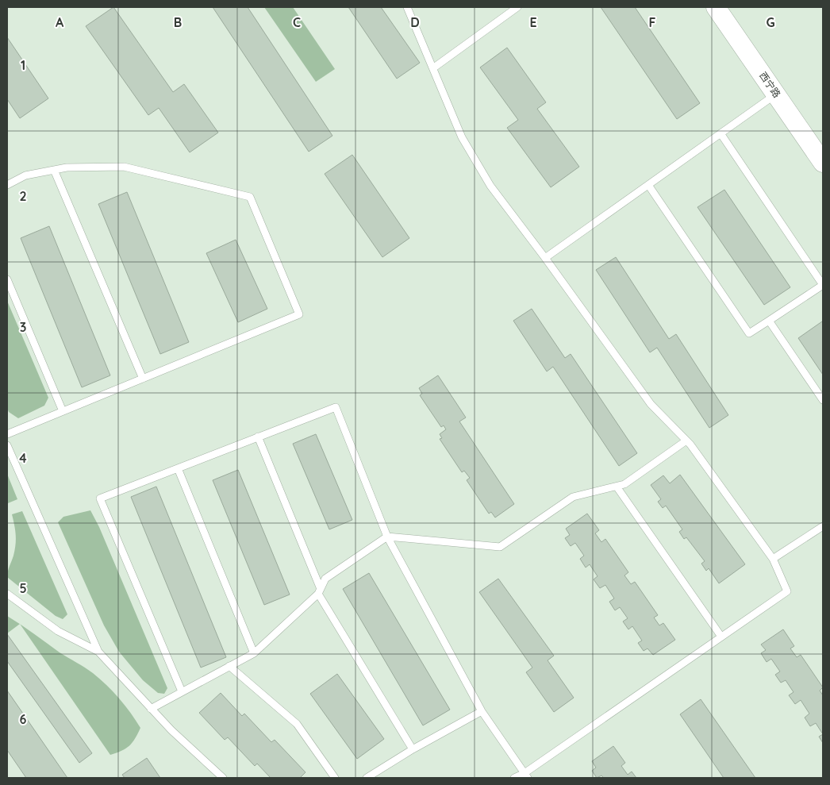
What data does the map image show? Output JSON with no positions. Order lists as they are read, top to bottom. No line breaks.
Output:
{"streets":{"street":["西宁路"]},"grid":{"columns":["A","B","C","D","E","F","G"],"rows":["1","2","3","4","5","6"]}}
